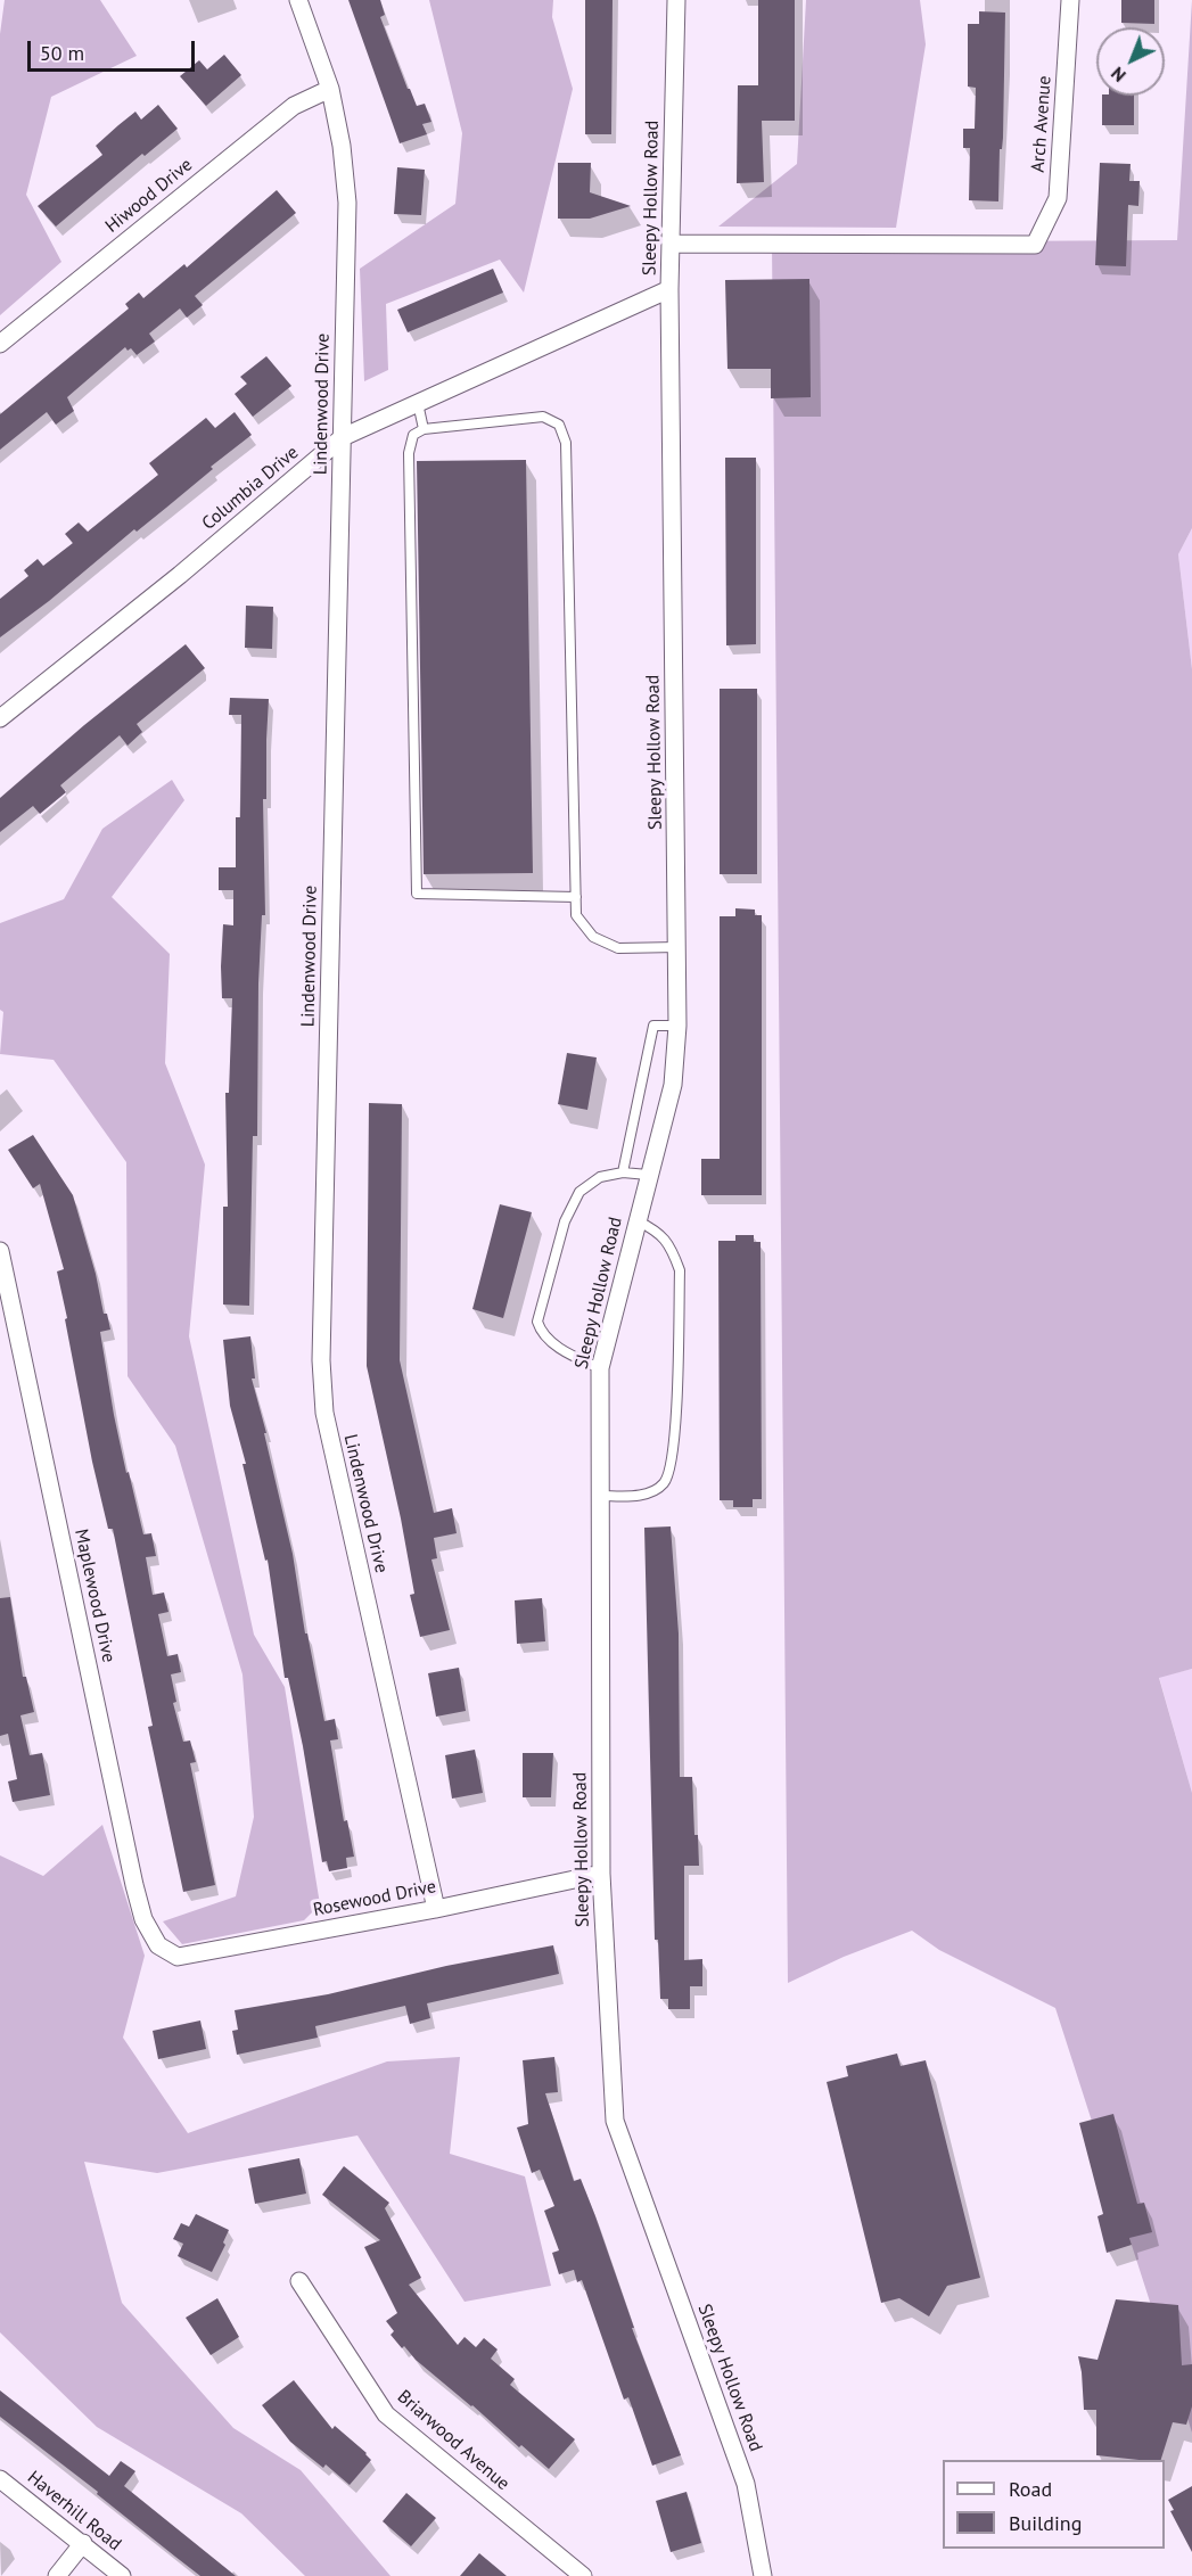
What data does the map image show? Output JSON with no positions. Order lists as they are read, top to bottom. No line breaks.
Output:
{"streets":{"street":["Arch Avenue","Hiwood Drive","Sleepy Hollow Road","Lindenwood Drive","Columbia Drive","Maplewood Drive","Rosewood Drive","Briarwood Avenue","Haverhill Road"]},"crossings":[["Arch Avenue","Sleepy Hollow Road"],["Hiwood Drive","Lindenwood Drive"],["Sleepy Hollow Road","Columbia Drive"],["Sleepy Hollow Road","Rosewood Drive"],["Lindenwood Drive","Columbia Drive"],["Lindenwood Drive","Rosewood Drive"],["Maplewood Drive","Rosewood Drive"]],"legend":["Road","Building"],"scale_bar":"50 m","north":"bottom left"}
